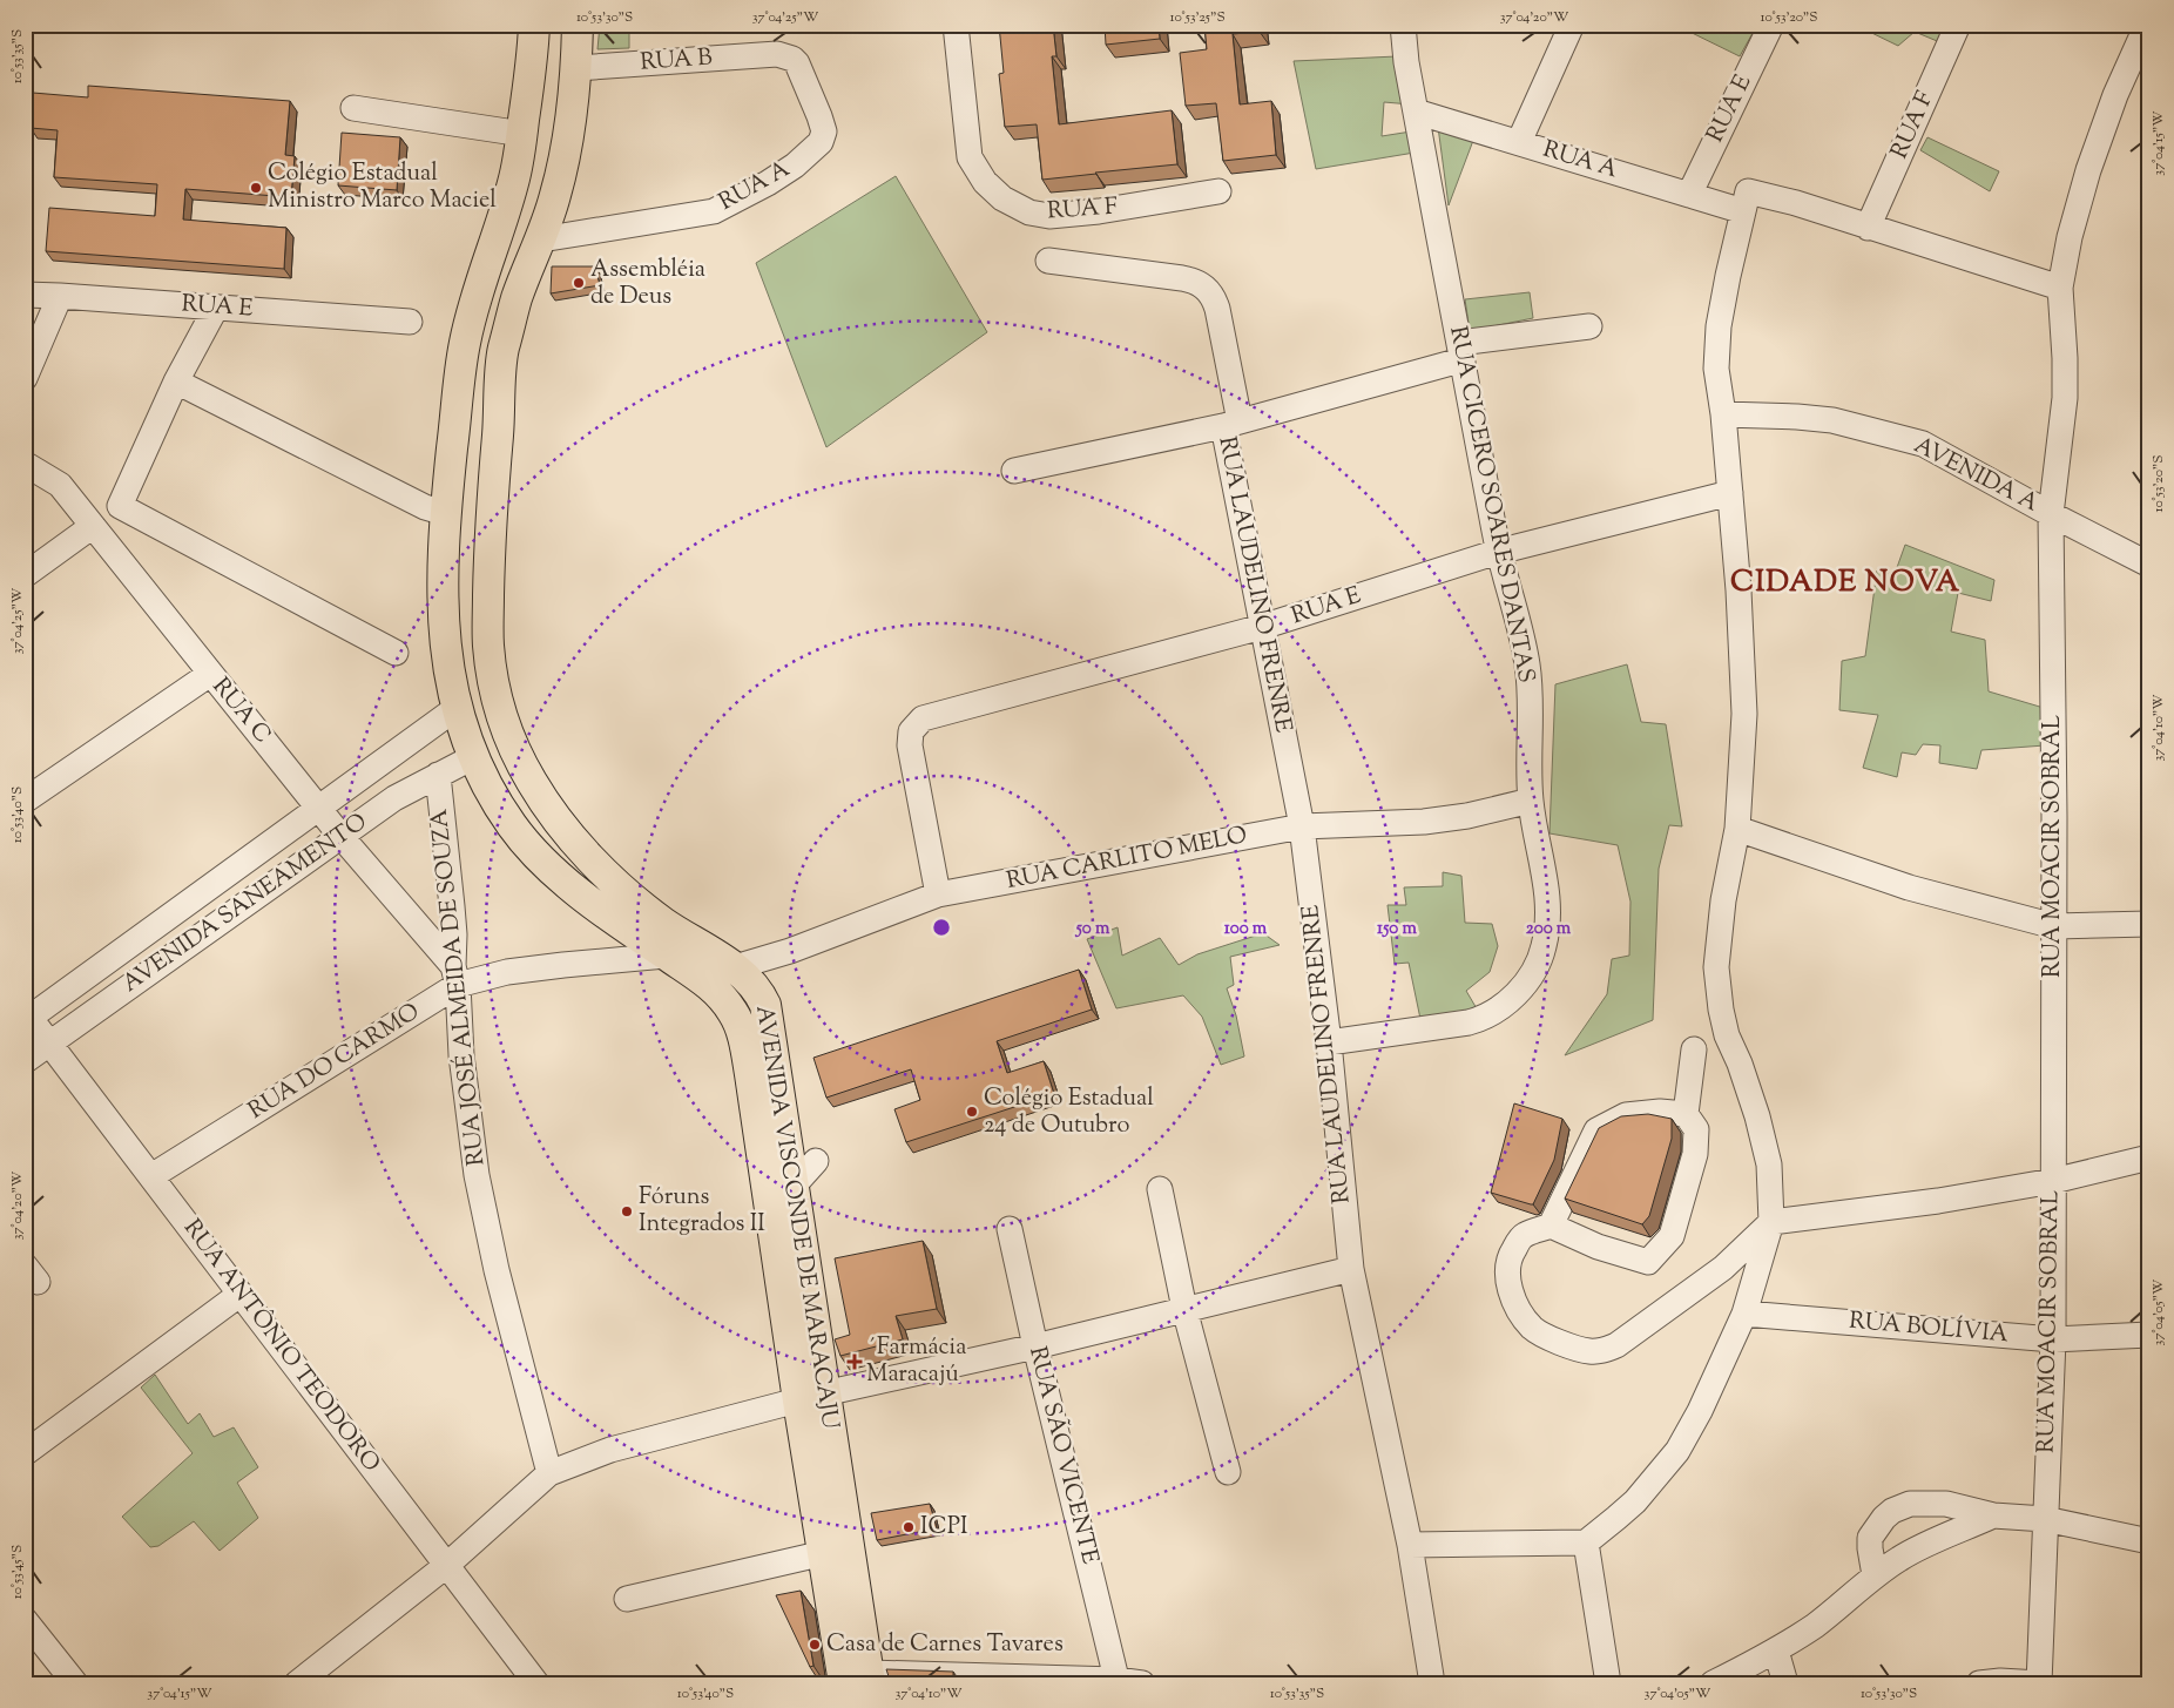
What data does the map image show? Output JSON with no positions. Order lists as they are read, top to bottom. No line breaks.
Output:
{"streets":{"main road":["AVENIDA VISCONDE DE MARACAJU"],"street":["RUA B","RUA E","RUA F","RUA A","AVENIDA A","RUA CICERO SOARES DANTAS","RUA LAUDELINO FRENRE","RUA C","RUA MOACIR SOBRAL","RUA CARLITO MELO","AVENIDA SANEAMENTO","RUA JOSÉ ALMEIDA DE SOUZA","RUA DO CARMO","RUA BOLÍVIA","RUA ANTÔNIO TEODORO","RUA SÃO VICENTE"]},"crossings":[["RUA B","RUA A"],["RUA B","AVENIDA VISCONDE DE MARACAJU"],["RUA E","RUA A"],["RUA E","RUA CICERO SOARES DANTAS"],["RUA E","RUA LAUDELINO FRENRE"],["RUA E","RUA CARLITO MELO"],["RUA F","RUA A"],["RUA A","RUA CICERO SOARES DANTAS"],["RUA A","RUA MOACIR SOBRAL"],["RUA A","AVENIDA VISCONDE DE MARACAJU"],["AVENIDA A","RUA MOACIR SOBRAL"],["RUA CICERO SOARES DANTAS","RUA LAUDELINO FRENRE"],["RUA CICERO SOARES DANTAS","RUA CARLITO MELO"],["RUA LAUDELINO FRENRE","RUA CARLITO MELO"],["RUA C","AVENIDA SANEAMENTO"],["RUA C","RUA JOSÉ ALMEIDA DE SOUZA"],["RUA C","RUA DO CARMO"],["RUA MOACIR SOBRAL","RUA BOLÍVIA"],["RUA CARLITO MELO","AVENIDA VISCONDE DE MARACAJU"],["AVENIDA SANEAMENTO","RUA JOSÉ ALMEIDA DE SOUZA"],["AVENIDA SANEAMENTO","AVENIDA VISCONDE DE MARACAJU"],["AVENIDA SANEAMENTO","RUA ANTÔNIO TEODORO"],["RUA JOSÉ ALMEIDA DE SOUZA","RUA DO CARMO"],["RUA DO CARMO","AVENIDA VISCONDE DE MARACAJU"],["RUA DO CARMO","RUA ANTÔNIO TEODORO"]],"districts":["CIDADE NOVA"],"places":{"other":["Colégio Estadual Ministro Marco Maciel","Assembléia de Deus","Colégio Estadual 24 de Outubro","Fóruns Integrados II","ICPI","Casa de Carnes Tavares"],"health":["´Farmácia Maracajú"]},"coordinates":["10°53'30\"S","37°04'25\"W","10°53'25\"S","37°04'20\"W","10°53'20\"S","10°53'35\"S","37°04'15\"W","37°04'10\"W","10°53'40\"S","37°04'05\"W","10°53'45\"S"],"rings":["50 m","100 m","150 m","200 m"]}
